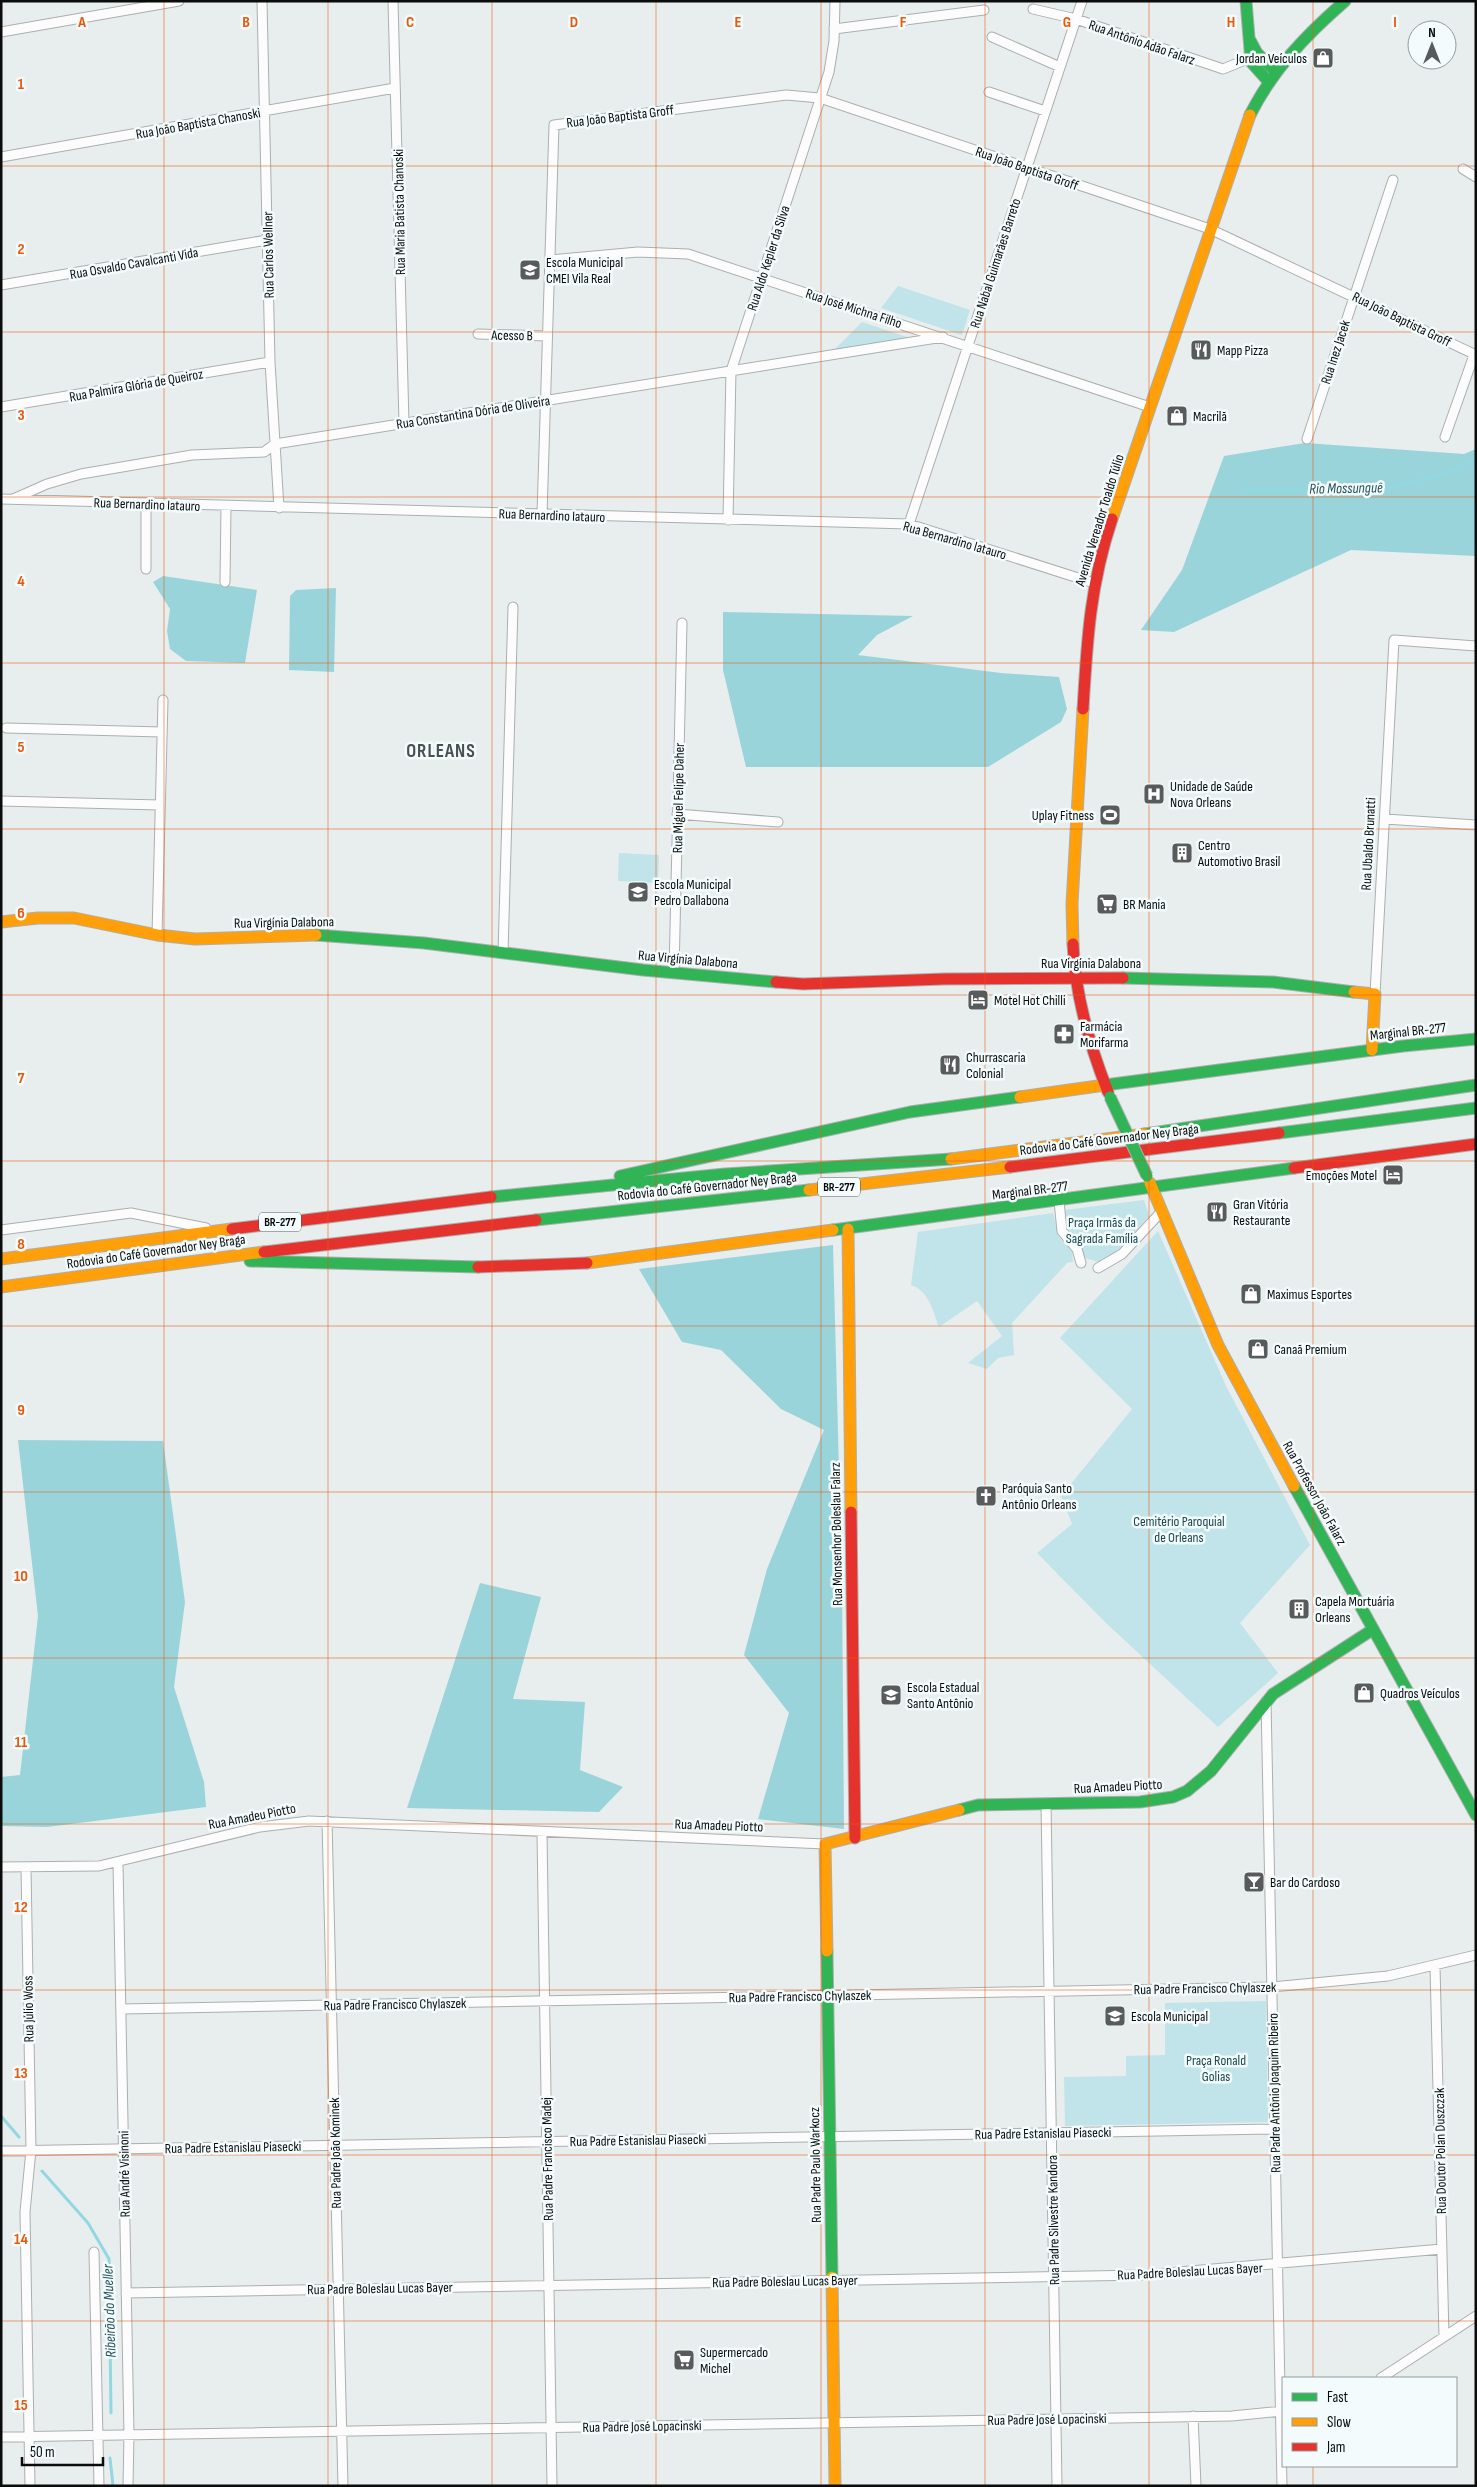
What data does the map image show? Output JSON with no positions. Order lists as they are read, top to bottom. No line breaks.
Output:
{"streets":{"main road":["Avenida Vereador Toaldo Túlio","Rua Ubaldo Brunatti","Rua Virgínia Dalabona","Marginal BR-277","Rodovia do Café Governador Ney Braga","BR-277","Rua Professor João Falarz","Rua Monsenhor Boleslau Falarz","Rua Amadeu Piotto","Rua Padre Paulo Warkocz"],"street":["Rua Antônio Adão Falarz","Rua João Baptista Groff","Rua João Baptista Chanoski","Rua Maria Batista Chanoski","Rua Carlos Wellner","Rua Aldo Kepler da Silva","Rua Osvaldo Cavalcanti Vida","Rua Nabal Guimarães Barreto","Rua José Michna Filho","Acesso B","Rua Inez Jacek","Rua Palmira Glória de Queiroz","Rua Constantina Dória de Oliveira","Rua Bernardino Iatauro","Rua Miguel Felipe Daher","Rua Padre Francisco Chylaszek","Rua Júlio Woss","Rua Padre Antônio Joaquim Ribeiro","Rua Padre Estanislau Piasecki","Rua Doutor Polan Duszczak","Rua Padre João Kominek","Rua Padre Francisco Madej","Rua André Visinoni","Rua Padre Silvestre Kandora","Rua Padre Boleslau Lucas Bayer","Rua Padre José Lopacinski"]},"crossings":[["Rua Antônio Adão Falarz","Rua Nabal Guimarães Barreto"],["Rua João Baptista Groff","Rua Aldo Kepler da Silva"],["Rua João Baptista Groff","Rua Nabal Guimarães Barreto"],["Rua João Baptista Groff","Rua José Michna Filho"],["Rua João Baptista Groff","Rua Inez Jacek"],["Rua João Baptista Groff","Avenida Vereador Toaldo Túlio"],["Rua João Baptista Chanoski","Rua Maria Batista Chanoski"],["Rua João Baptista Chanoski","Rua Carlos Wellner"],["Rua Maria Batista Chanoski","Rua Constantina Dória de Oliveira"],["Rua Carlos Wellner","Rua Osvaldo Cavalcanti Vida"],["Rua Carlos Wellner","Rua Palmira Glória de Queiroz"],["Rua Carlos Wellner","Rua Constantina Dória de Oliveira"],["Rua Carlos Wellner","Rua Bernardino Iatauro"],["Rua Aldo Kepler da Silva","Rua José Michna Filho"],["Rua Aldo Kepler da Silva","Rua Constantina Dória de Oliveira"],["Rua Aldo Kepler da Silva","Rua Bernardino Iatauro"],["Rua Nabal Guimarães Barreto","Rua José Michna Filho"],["Rua Nabal Guimarães Barreto","Rua Bernardino Iatauro"],["Rua José Michna Filho","Rua Constantina Dória de Oliveira"],["Rua José Michna Filho","Avenida Vereador Toaldo Túlio"],["Rua Constantina Dória de Oliveira","Rua Bernardino Iatauro"],["Rua Bernardino Iatauro","Avenida Vereador Toaldo Túlio"],["Avenida Vereador Toaldo Túlio","Rua Virgínia Dalabona"],["Avenida Vereador Toaldo Túlio","Marginal BR-277"],["Avenida Vereador Toaldo Túlio","Rua Professor João Falarz"],["Rua Miguel Felipe Daher","Rua Virgínia Dalabona"],["Rua Ubaldo Brunatti","Rua Virgínia Dalabona"],["Rua Ubaldo Brunatti","Marginal BR-277"],["Marginal BR-277","Rodovia do Café Governador Ney Braga"],["Marginal BR-277","Rua Professor João Falarz"],["Marginal BR-277","Rua Monsenhor Boleslau Falarz"],["Rua Professor João Falarz","Rua Amadeu Piotto"],["Rua Monsenhor Boleslau Falarz","Rua Amadeu Piotto"],["Rua Amadeu Piotto","Rua Júlio Woss"],["Rua Amadeu Piotto","Rua Padre Antônio Joaquim Ribeiro"],["Rua Amadeu Piotto","Rua Padre João Kominek"],["Rua Amadeu Piotto","Rua Padre Francisco Madej"],["Rua Amadeu Piotto","Rua Padre Paulo Warkocz"],["Rua Amadeu Piotto","Rua André Visinoni"],["Rua Amadeu Piotto","Rua Padre Silvestre Kandora"],["Rua Padre Francisco Chylaszek","Rua Padre Antônio Joaquim Ribeiro"],["Rua Padre Francisco Chylaszek","Rua Doutor Polan Duszczak"],["Rua Padre Francisco Chylaszek","Rua Padre João Kominek"],["Rua Padre Francisco Chylaszek","Rua Padre Francisco Madej"],["Rua Padre Francisco Chylaszek","Rua Padre Paulo Warkocz"],["Rua Padre Francisco Chylaszek","Rua André Visinoni"],["Rua Padre Francisco Chylaszek","Rua Padre Silvestre Kandora"],["Rua Júlio Woss","Rua Padre Estanislau Piasecki"],["Rua Júlio Woss","Rua Padre José Lopacinski"],["Rua Padre Antônio Joaquim Ribeiro","Rua Padre Estanislau Piasecki"],["Rua Padre Antônio Joaquim Ribeiro","Rua Padre Boleslau Lucas Bayer"],["Rua Padre Antônio Joaquim Ribeiro","Rua Padre José Lopacinski"],["Rua Padre Estanislau Piasecki","Rua Padre João Kominek"],["Rua Padre Estanislau Piasecki","Rua Padre Francisco Madej"],["Rua Padre Estanislau Piasecki","Rua Padre Paulo Warkocz"],["Rua Padre Estanislau Piasecki","Rua André Visinoni"],["Rua Padre Estanislau Piasecki","Rua Padre Silvestre Kandora"],["Rua Doutor Polan Duszczak","Rua Padre Boleslau Lucas Bayer"],["Rua Padre João Kominek","Rua Padre Boleslau Lucas Bayer"],["Rua Padre João Kominek","Rua Padre José Lopacinski"],["Rua Padre Francisco Madej","Rua Padre Boleslau Lucas Bayer"],["Rua Padre Francisco Madej","Rua Padre José Lopacinski"],["Rua Padre Paulo Warkocz","Rua Padre Boleslau Lucas Bayer"],["Rua Padre Paulo Warkocz","Rua Padre José Lopacinski"],["Rua André Visinoni","Rua Padre Boleslau Lucas Bayer"],["Rua André Visinoni","Rua Padre José Lopacinski"],["Rua Padre Silvestre Kandora","Rua Padre Boleslau Lucas Bayer"],["Rua Padre Silvestre Kandora","Rua Padre José Lopacinski"]],"districts":["ORLEANS"],"water":["Rio Mossunguê","Ribeirão do Mueller"],"parks":["Praça Irmãs da Sagrada Família","Cemitério Paroquial de Orleans","Praça Ronald Golias"],"places":{"shop":["Jordan Veículos","Macrilã","Maximus Esportes","Canaã Premium","Quadros Veículos"],"school or university":["Escola Municipal CMEI Vila Real","Escola Municipal Pedro Dallabona","Escola Estadual Santo Antônio","Escola Municipal"],"restaurant":["Mapp Pizza","Churrascaria Colonial","Gran Vitória Restaurante"],"hospital":["Unidade de Saúde Nova Orleans"],"sports":["Uplay Fitness"],"building":["Centro Automotivo Brasil","Capela Mortuária Orleans"],"supermarket":["BR Mania","Supermercado Michel"],"hotel":["Motel Hot Chilli","Emoções Motel"],"pharmacy":["Farmácia Morifarma"],"church":["Paróquia Santo Antônio Orleans"],"bar":["Bar do Cardoso"]},"legend":["Fast","Slow","Jam"],"scale_bar":"50 m","north":"top","grid":{"columns":["A","B","C","D","E","F","G","H","I"],"rows":["1","2","3","4","5","6","7","8","9","10","11","12","13","14","15"]}}
